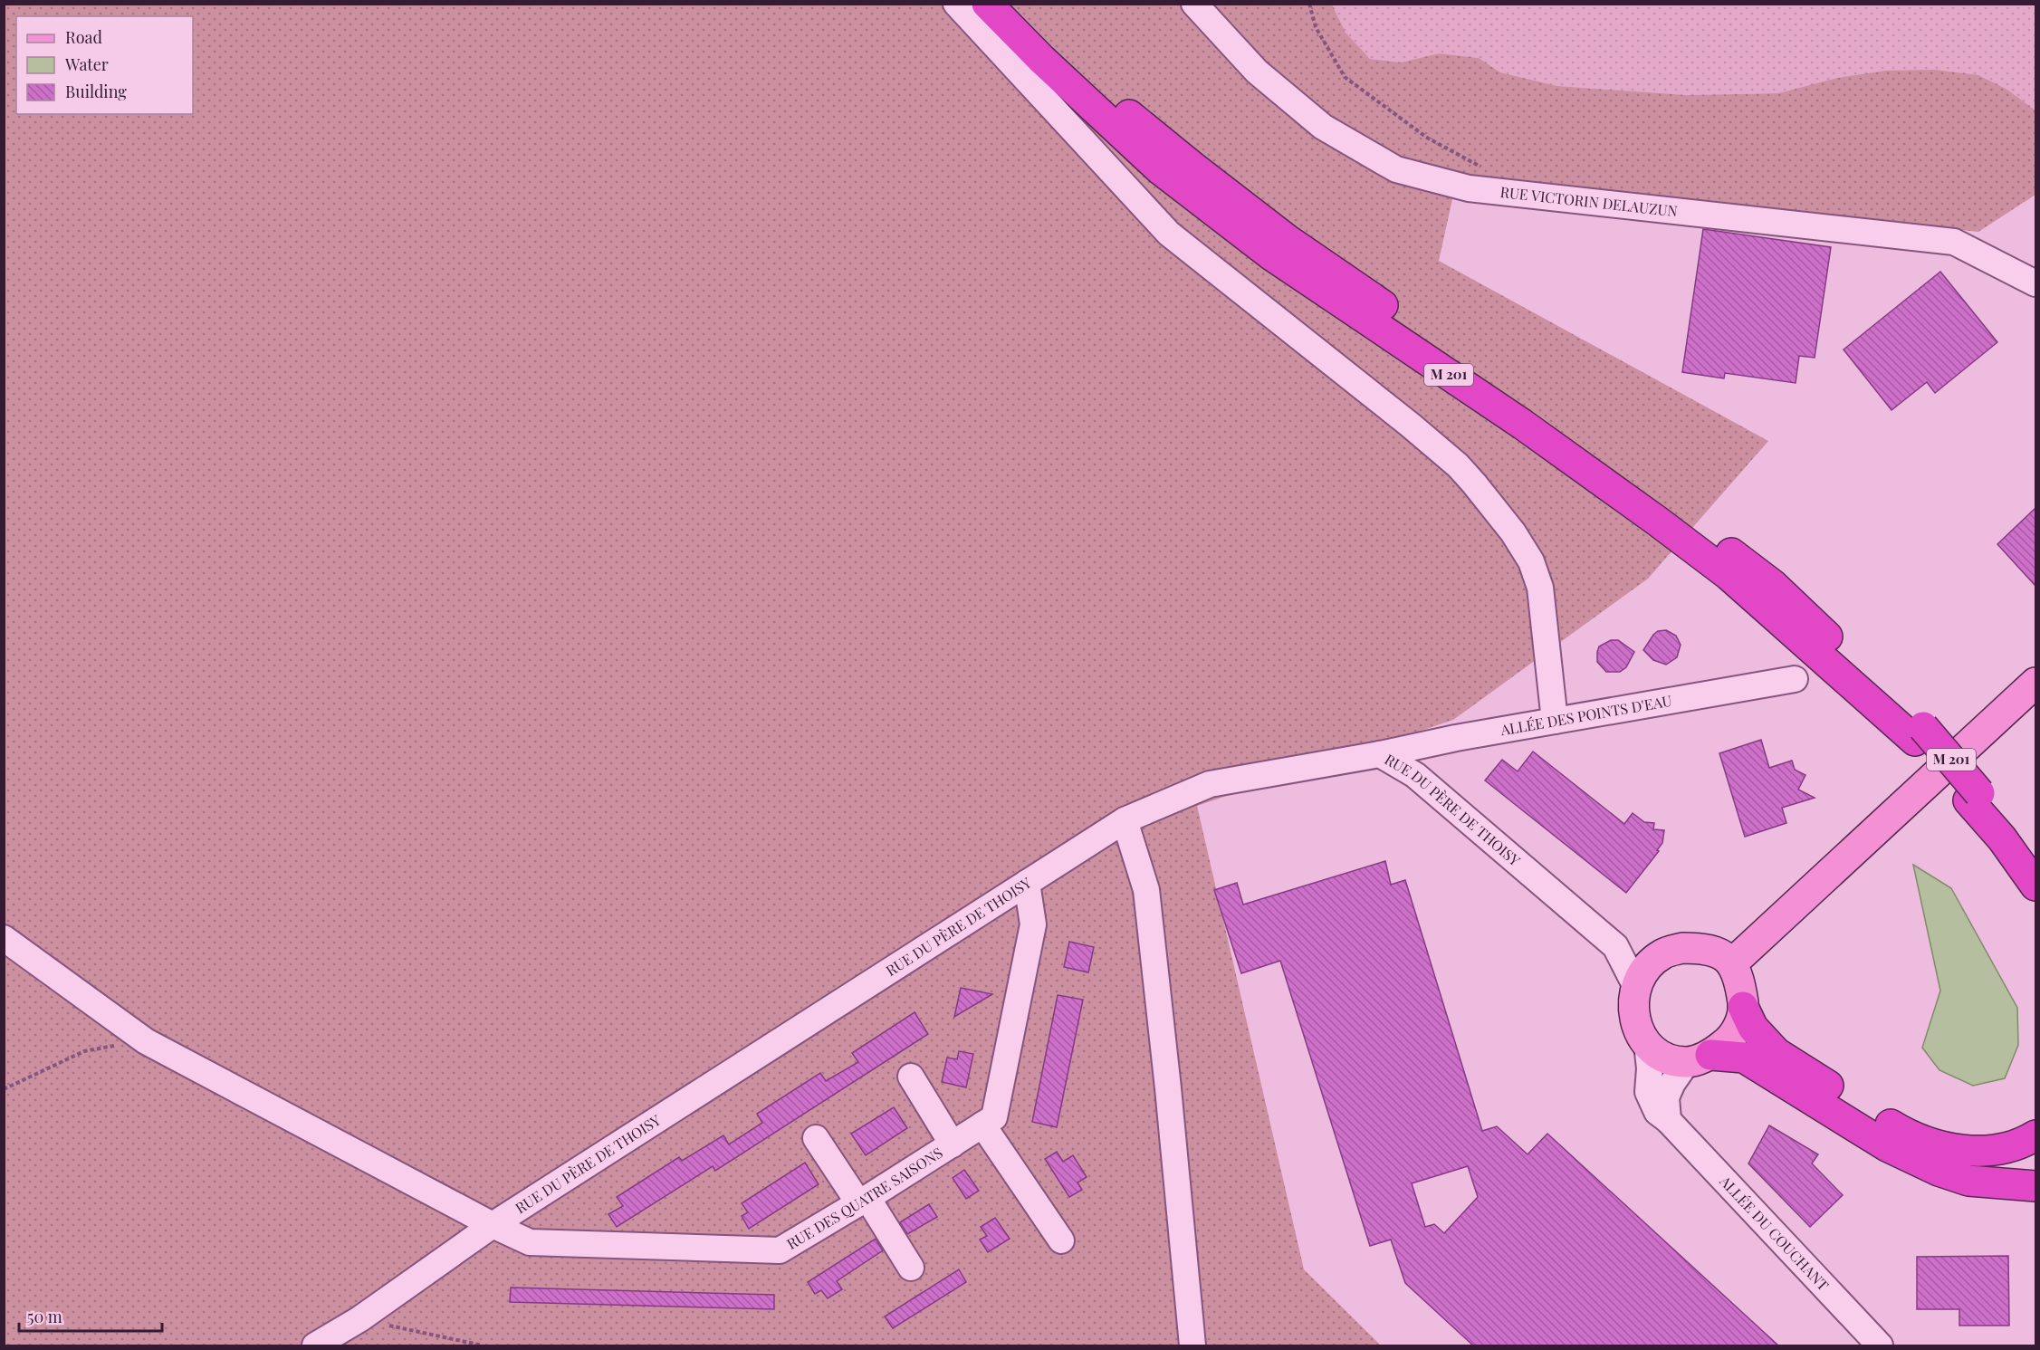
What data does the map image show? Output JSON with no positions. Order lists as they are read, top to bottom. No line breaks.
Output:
{"streets":{"highway":["M 201"],"street":["RUE VICTORIN DELAUZUN","ALLÉE DES POINTS D'EAU","RUE DU PÈRE DE THOISY","RUE DES QUATRE SAISONS","ALLÉE DU COUCHANT"]},"crossings":[["ALLÉE DES POINTS D'EAU","RUE DU PÈRE DE THOISY"],["RUE DU PÈRE DE THOISY","RUE DES QUATRE SAISONS"],["RUE DU PÈRE DE THOISY","ALLÉE DU COUCHANT"]],"legend":["Road","Water","Building"],"scale_bar":"50 m"}
